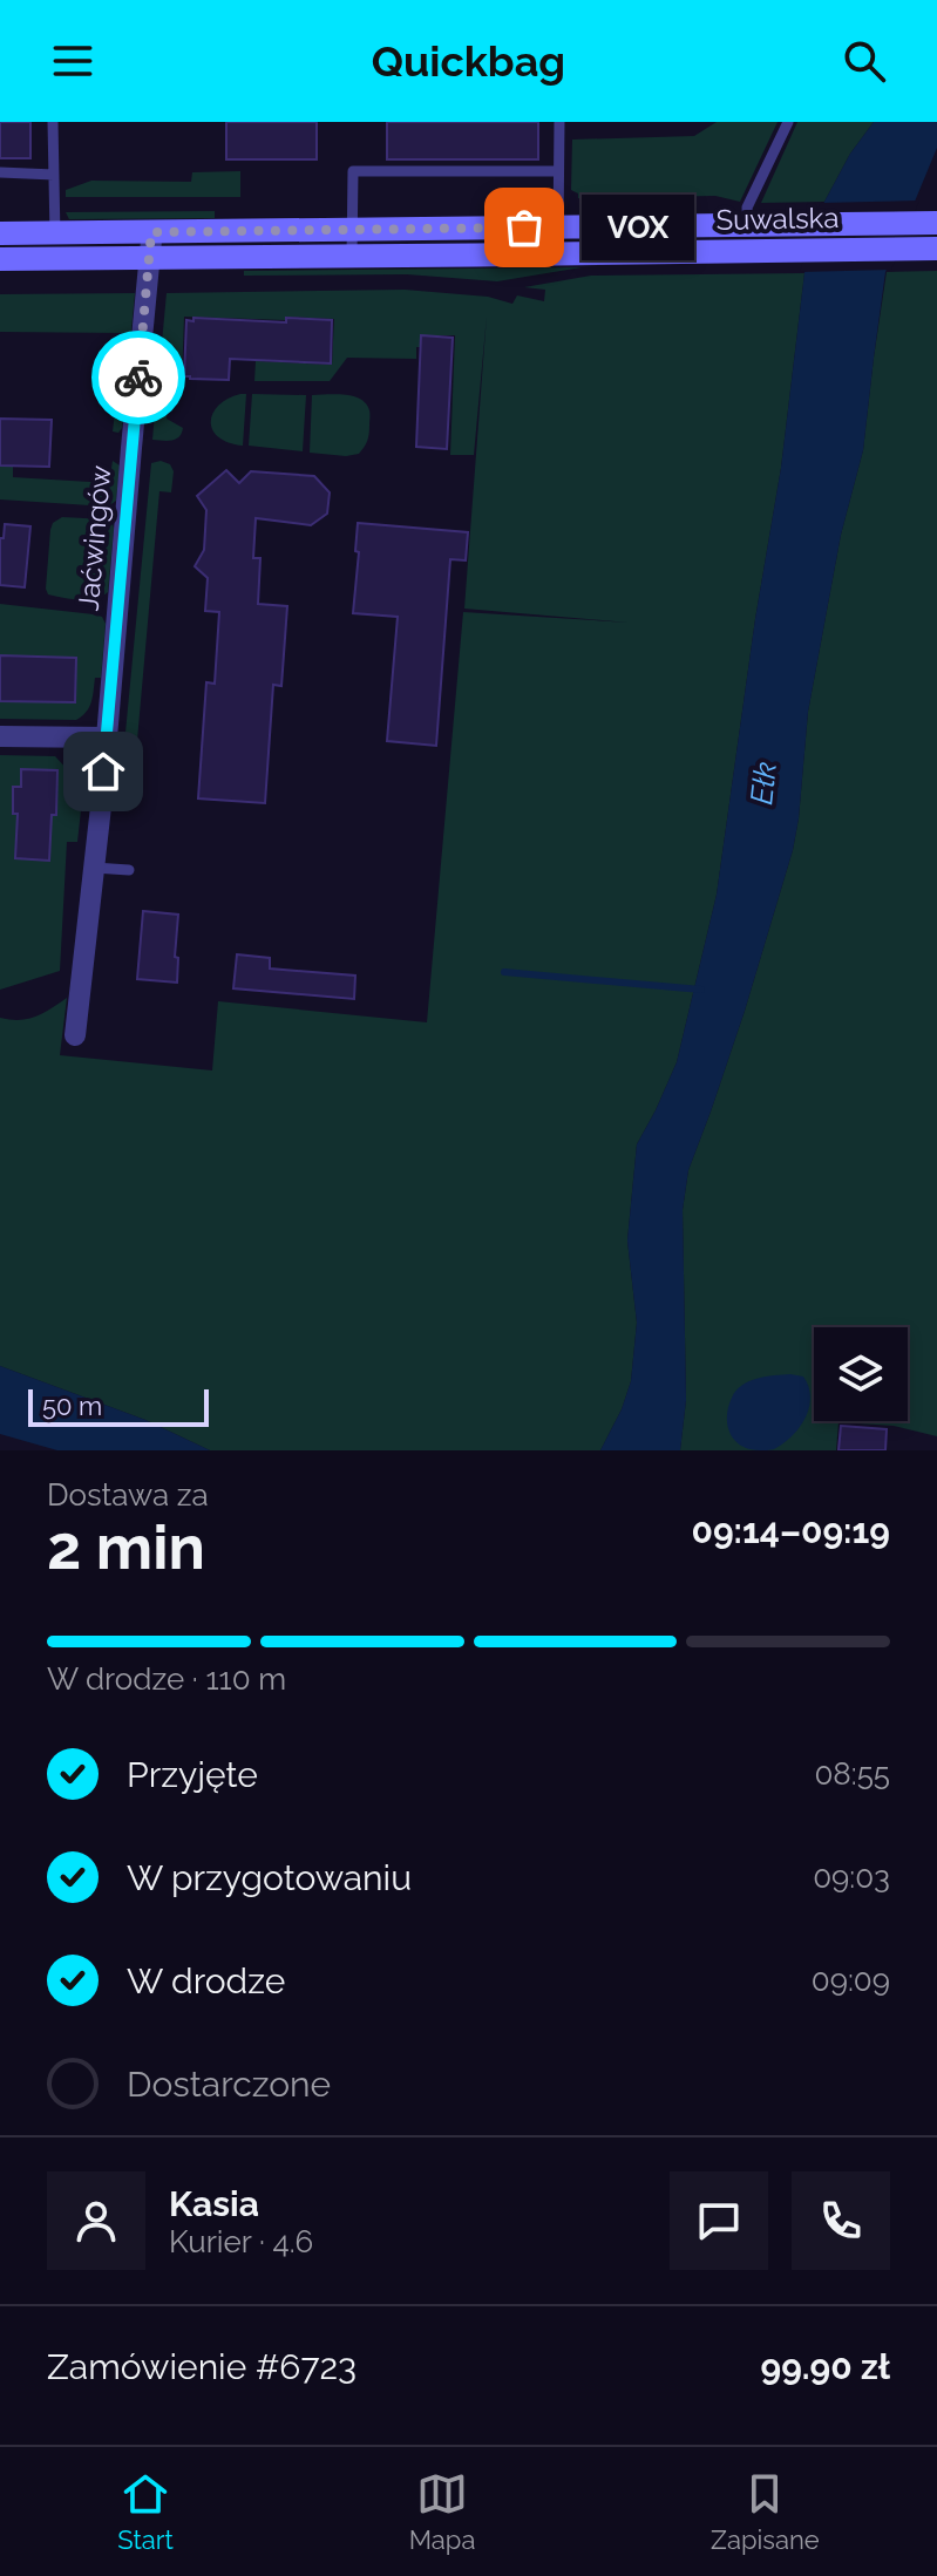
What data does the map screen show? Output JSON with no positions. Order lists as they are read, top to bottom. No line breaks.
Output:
{"streets":{"street":["Suwalska","Jaćwingów"]},"crossings":[["Suwalska","Jaćwingów"]],"water":["Ełk"],"places":["VOX"],"scale_bar":"50 m","page":{"header":"Quickbag","bubble":"VOX","scale":"50 m","heading":["2 min","Dostawa za","09:14–09:19"],"panel":["Kasia","Kurier · 4.6","Zamówienie #6723","99.90 zł"],"bar":"W drodze · 110 m","list":[["Przyjęte","08:55"],["W przygotowaniu","09:03"],["W drodze","09:09"],"Dostarczone"],"tabs":["Start","Mapa","Zapisane"]}}
